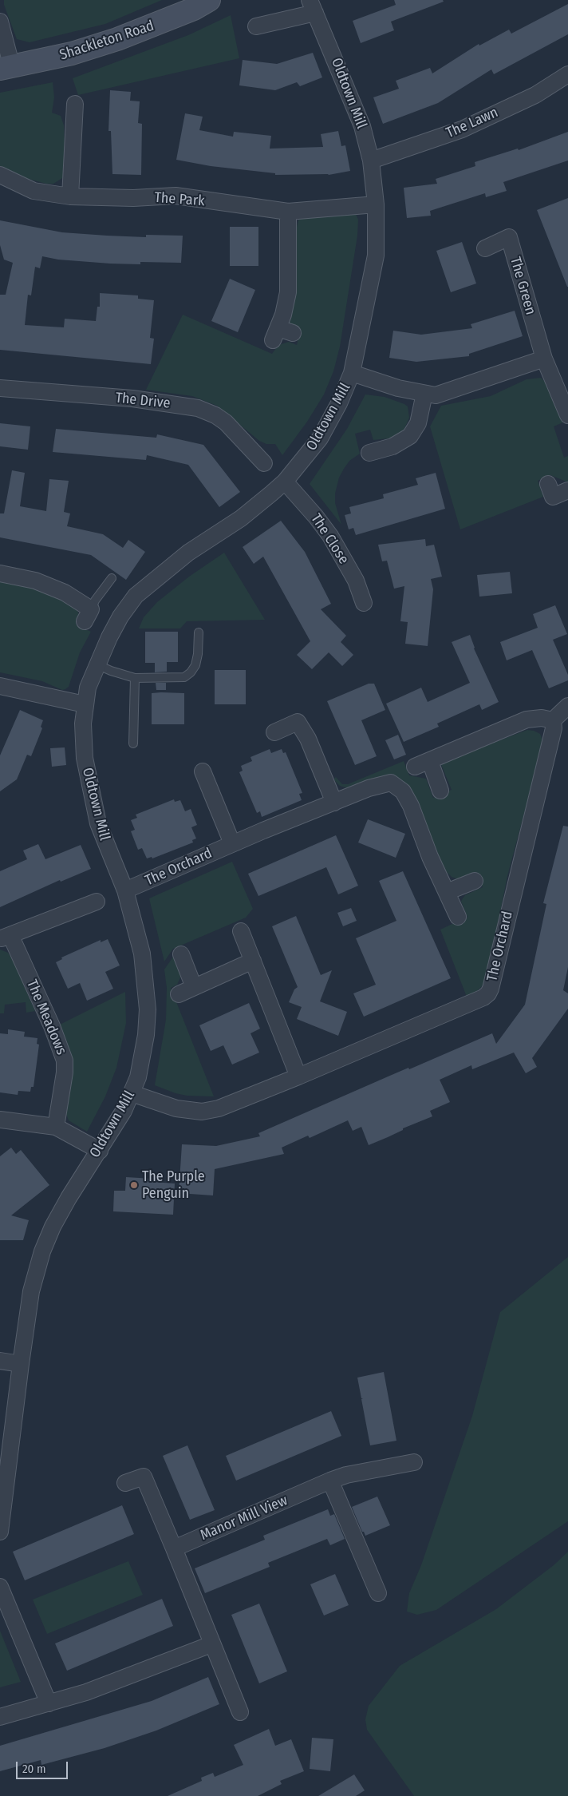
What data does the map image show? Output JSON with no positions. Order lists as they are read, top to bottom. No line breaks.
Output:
{"streets":{"street":["Shackleton Road","Oldtown Mill","The Lawn","The Park","The Green","The Drive","The Close","The Orchard","The Meadows","Manor Mill View"]},"crossings":[["Oldtown Mill","The Lawn"],["Oldtown Mill","The Park"],["Oldtown Mill","The Close"],["Oldtown Mill","The Orchard"]],"places":["The Purple Penguin"],"scale_bar":"20 m"}
